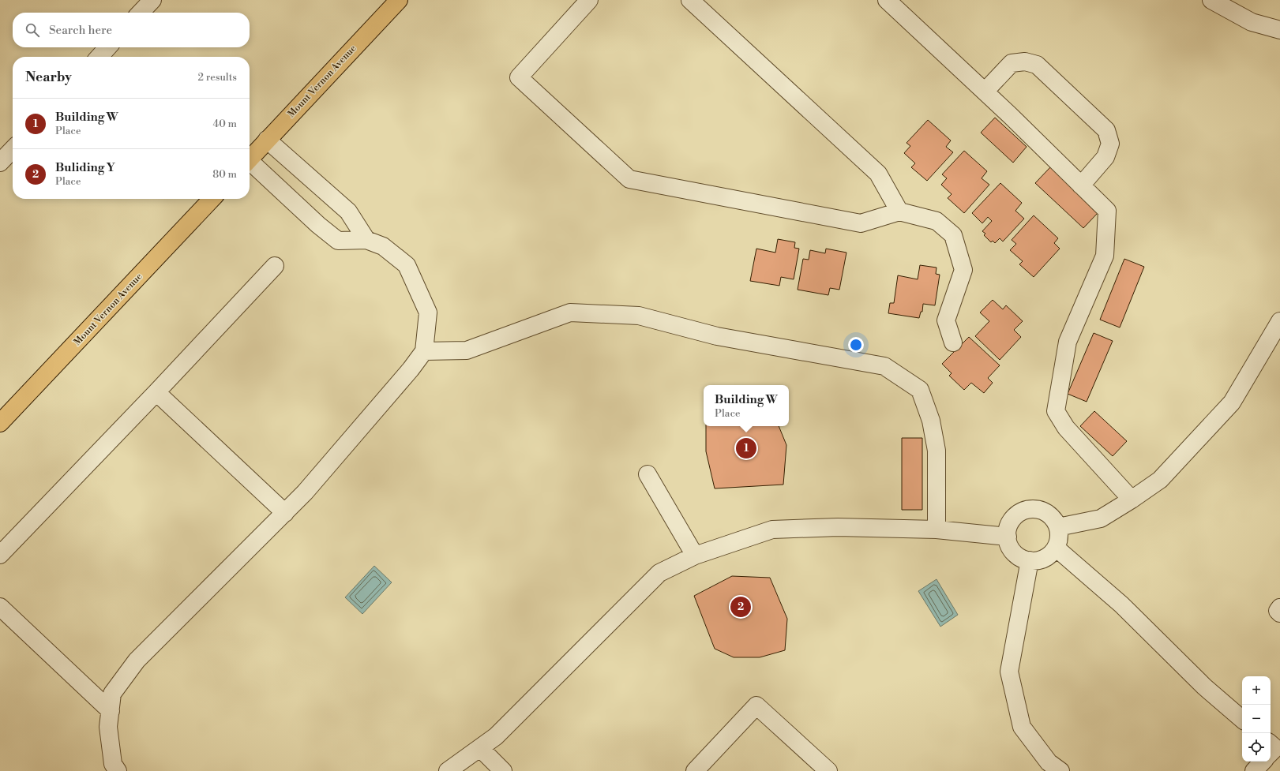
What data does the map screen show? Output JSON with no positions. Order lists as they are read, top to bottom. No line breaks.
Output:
{"streets":{"main road":["Mount Vernon Avenue"]},"page":{"search":"Search here","heading":["Nearby","2 results"],"list":[{"mark":"1","name":"Building W","note":"Place","value":"40 m"},{"mark":"2","name":"Buliding Y","note":"Place","value":"80 m"}],"popup":["Building W","Place"],"pins":["1","2"],"map_buttons":["+","−"]}}
